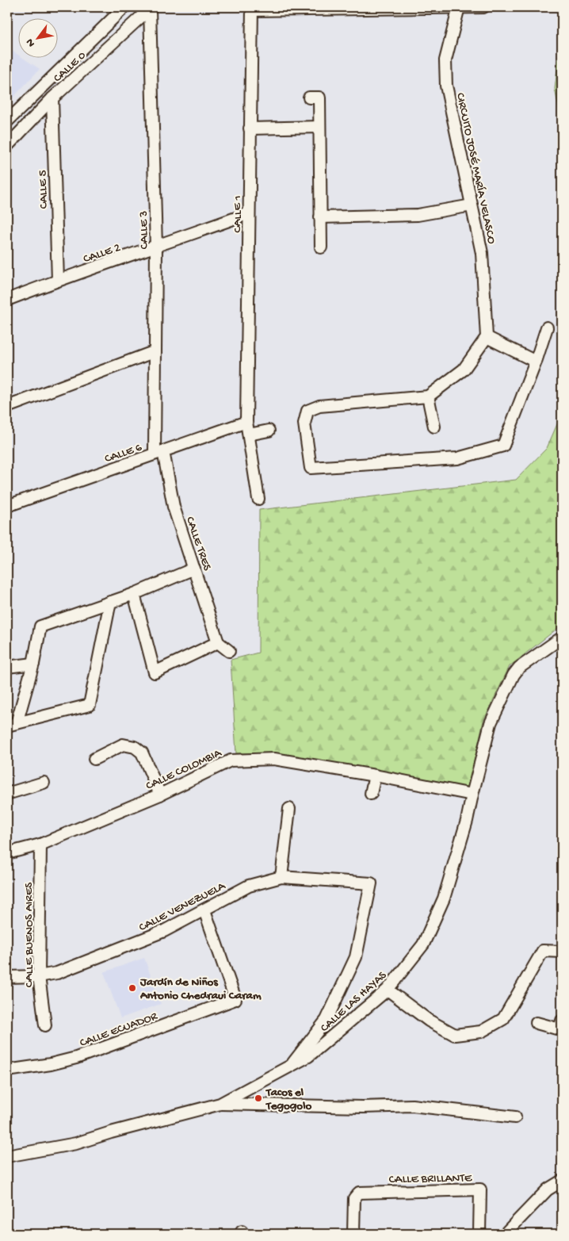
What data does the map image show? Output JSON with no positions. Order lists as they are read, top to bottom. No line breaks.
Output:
{"streets":{"street":["CALLE 0","CIRCUITO JOSÉ MARÍA VELASCO","CALLE 5","CALLE 1","CALLE 3","CALLE 2","CALLE 6","CALLE TRES","CALLE COLOMBIA","CALLE VENEZUELA","CALLE BUENOS AIRES","CALLE LAS HAYAS","CALLE ECUADOR","CALLE BRILLANTE"]},"crossings":[["CALLE 0","CALLE 5"],["CALLE 0","CALLE 3"],["CALLE 5","CALLE 2"],["CALLE 1","CALLE 2"],["CALLE 1","CALLE 6"],["CALLE 3","CALLE 2"],["CALLE 3","CALLE 6"],["CALLE 3","CALLE TRES"],["CALLE 6","CALLE TRES"],["CALLE COLOMBIA","CALLE BUENOS AIRES"],["CALLE COLOMBIA","CALLE LAS HAYAS"],["CALLE VENEZUELA","CALLE BUENOS AIRES"],["CALLE VENEZUELA","CALLE LAS HAYAS"],["CALLE VENEZUELA","CALLE ECUADOR"]],"places":["Jardín de Niños Antonio Chedraui Caram","Tacos el Tegogolo"],"north":"bottom left"}
